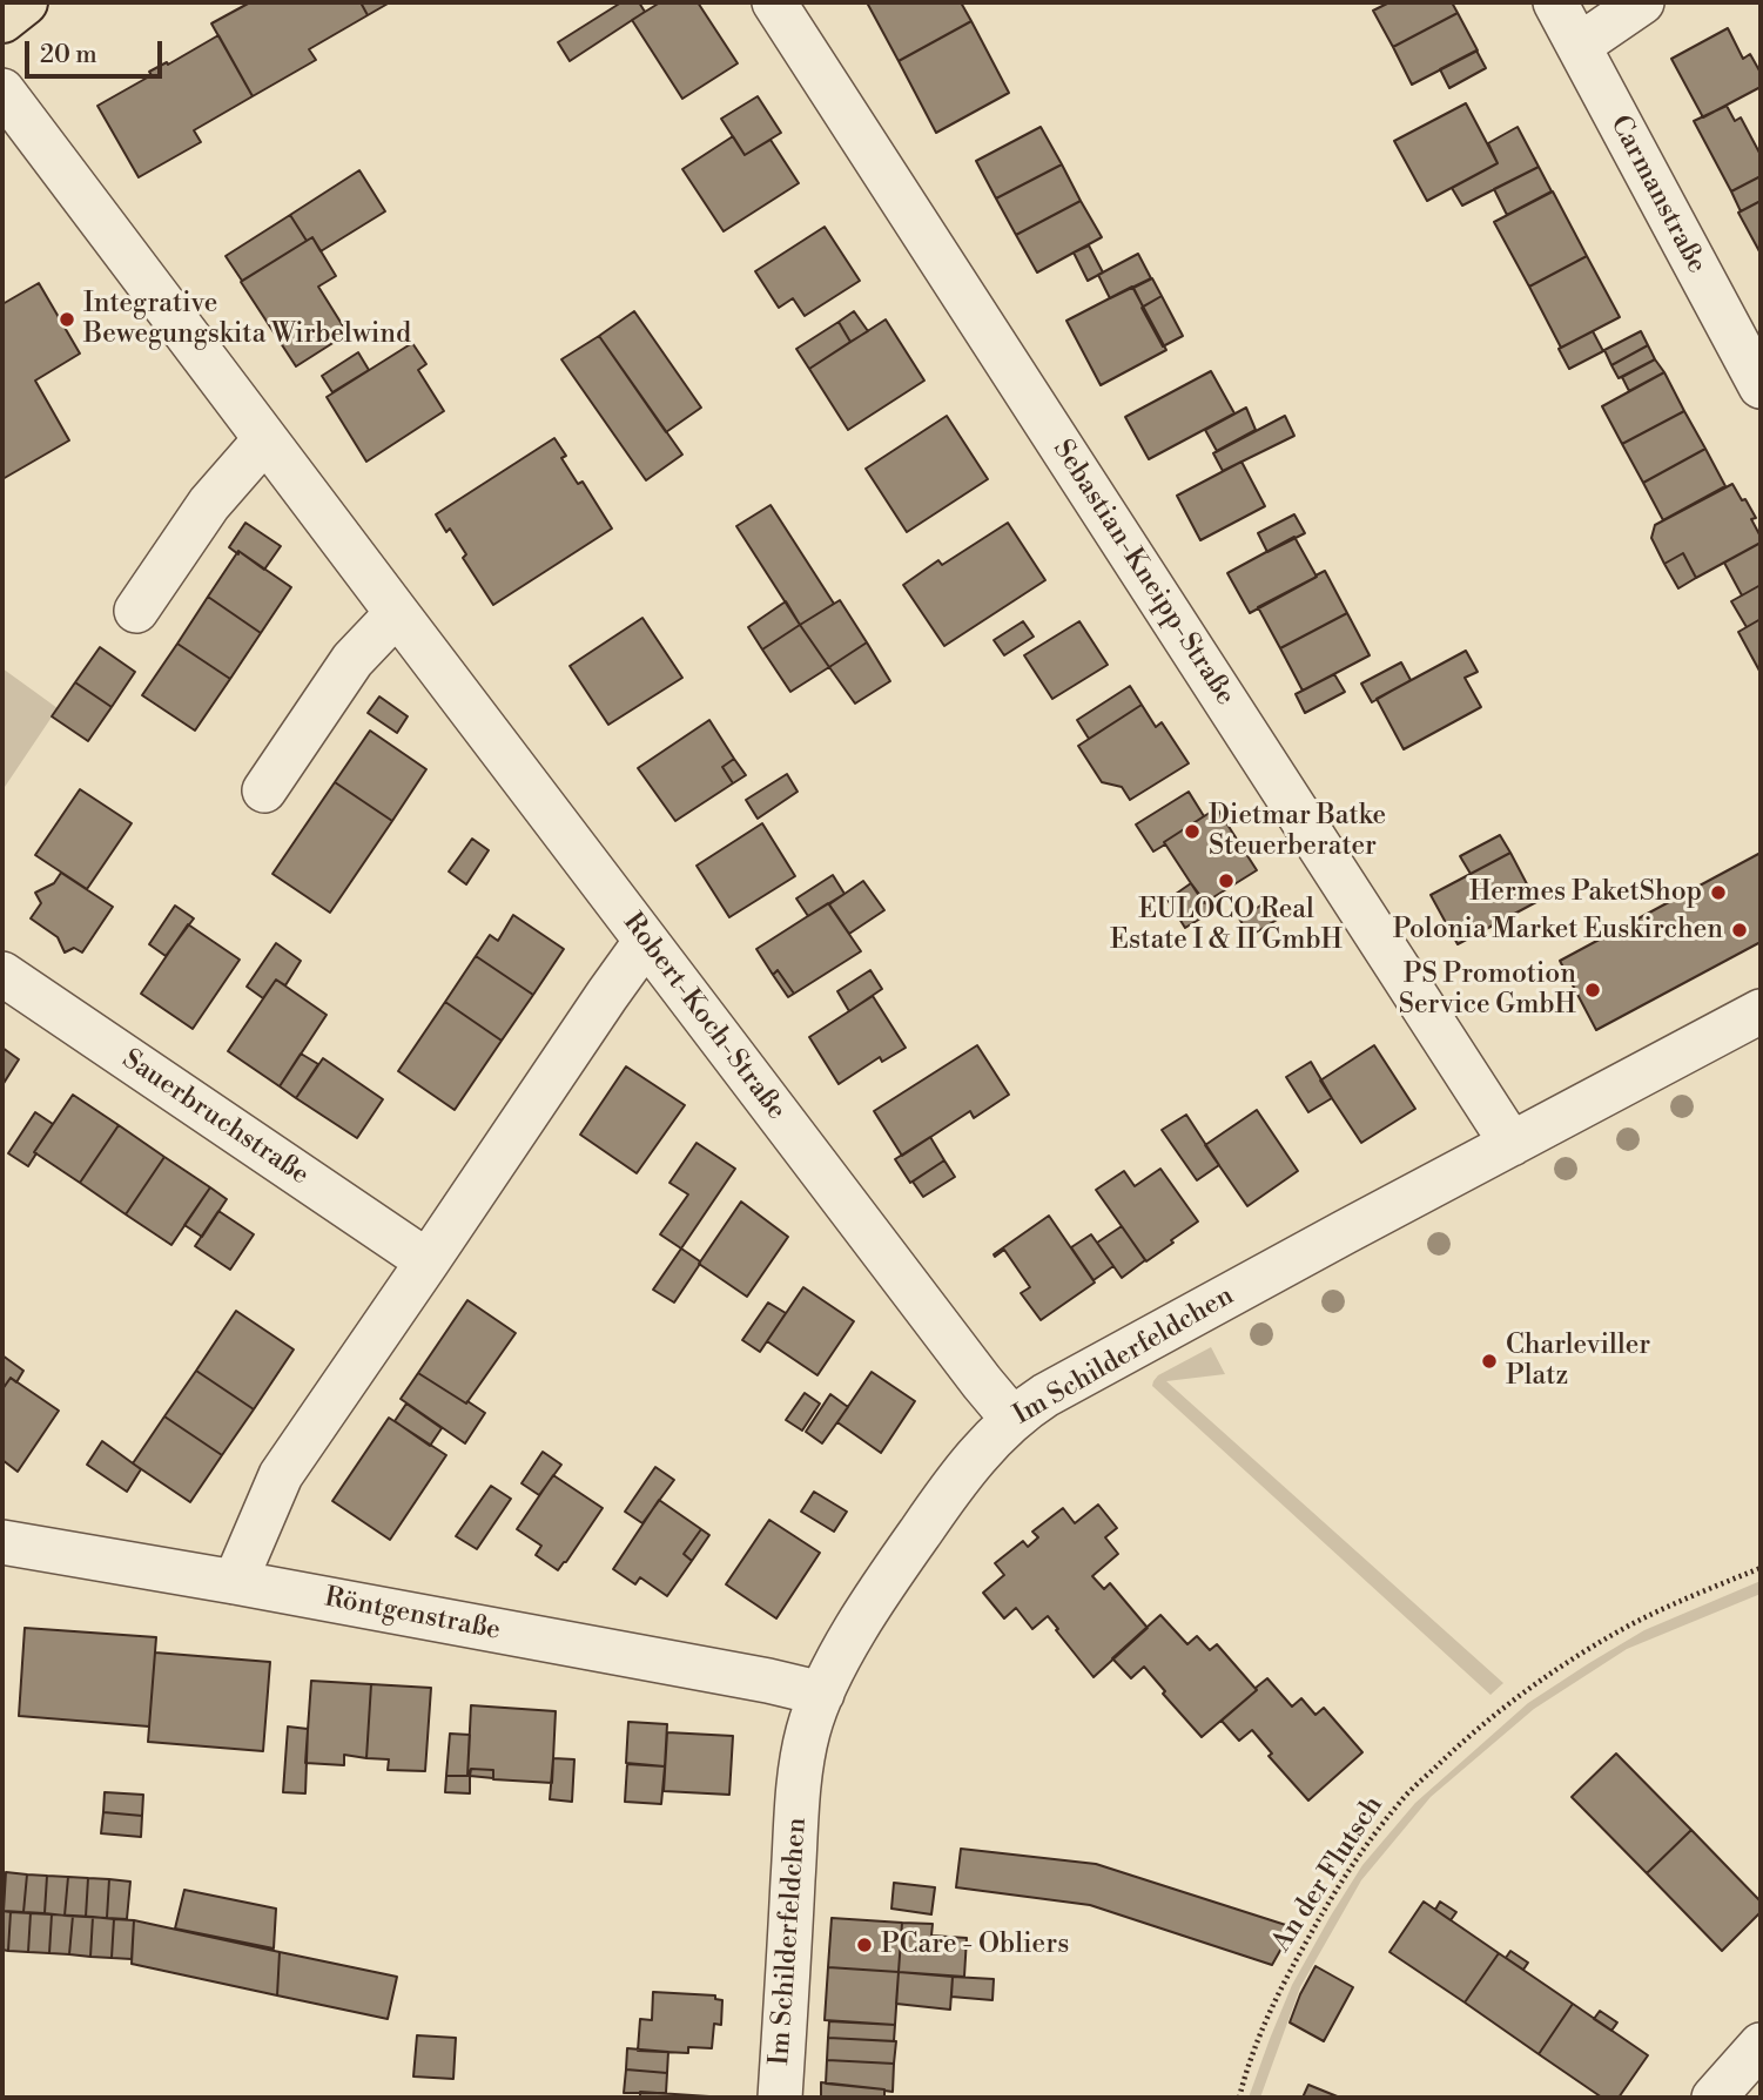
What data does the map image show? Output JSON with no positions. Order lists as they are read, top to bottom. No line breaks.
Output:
{"streets":{"street":["Carmanstraße","Sebastian-Kneipp-Straße","Robert-Koch-Straße","Sauerbruchstraße","Im Schilderfeldchen","Röntgenstraße"],"path":["An der Flutsch"]},"crossings":[["Sebastian-Kneipp-Straße","Im Schilderfeldchen"],["Robert-Koch-Straße","Im Schilderfeldchen"],["Im Schilderfeldchen","Röntgenstraße"]],"places":["Integrative Bewegungskita Wirbelwind","Dietmar Batke Steuerberater","EULOCO Real Estate I & II GmbH","Hermes PaketShop","Polonia Market Euskirchen","PS Promotion Service GmbH","Charleviller Platz","PCare - Obliers"],"scale_bar":"20 m"}
